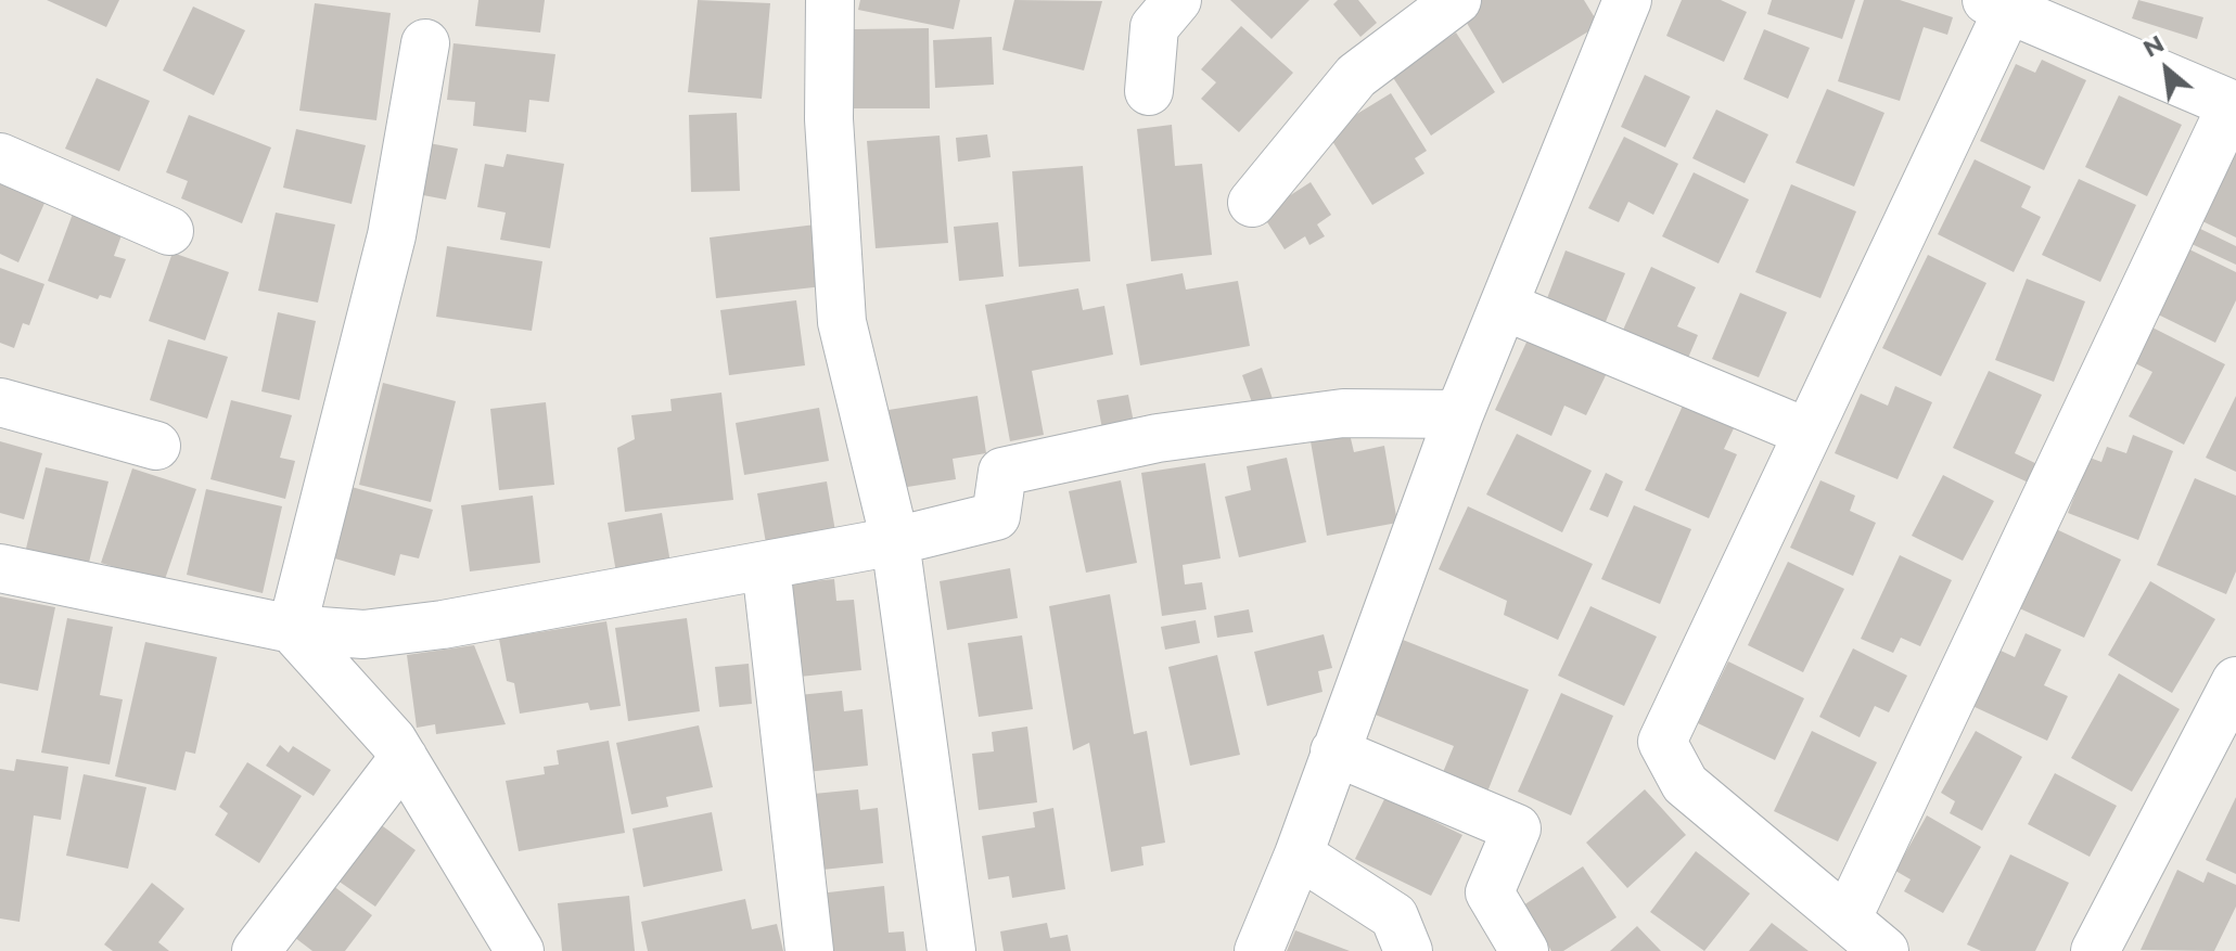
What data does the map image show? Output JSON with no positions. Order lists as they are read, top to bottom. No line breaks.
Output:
{"north":"top left"}
